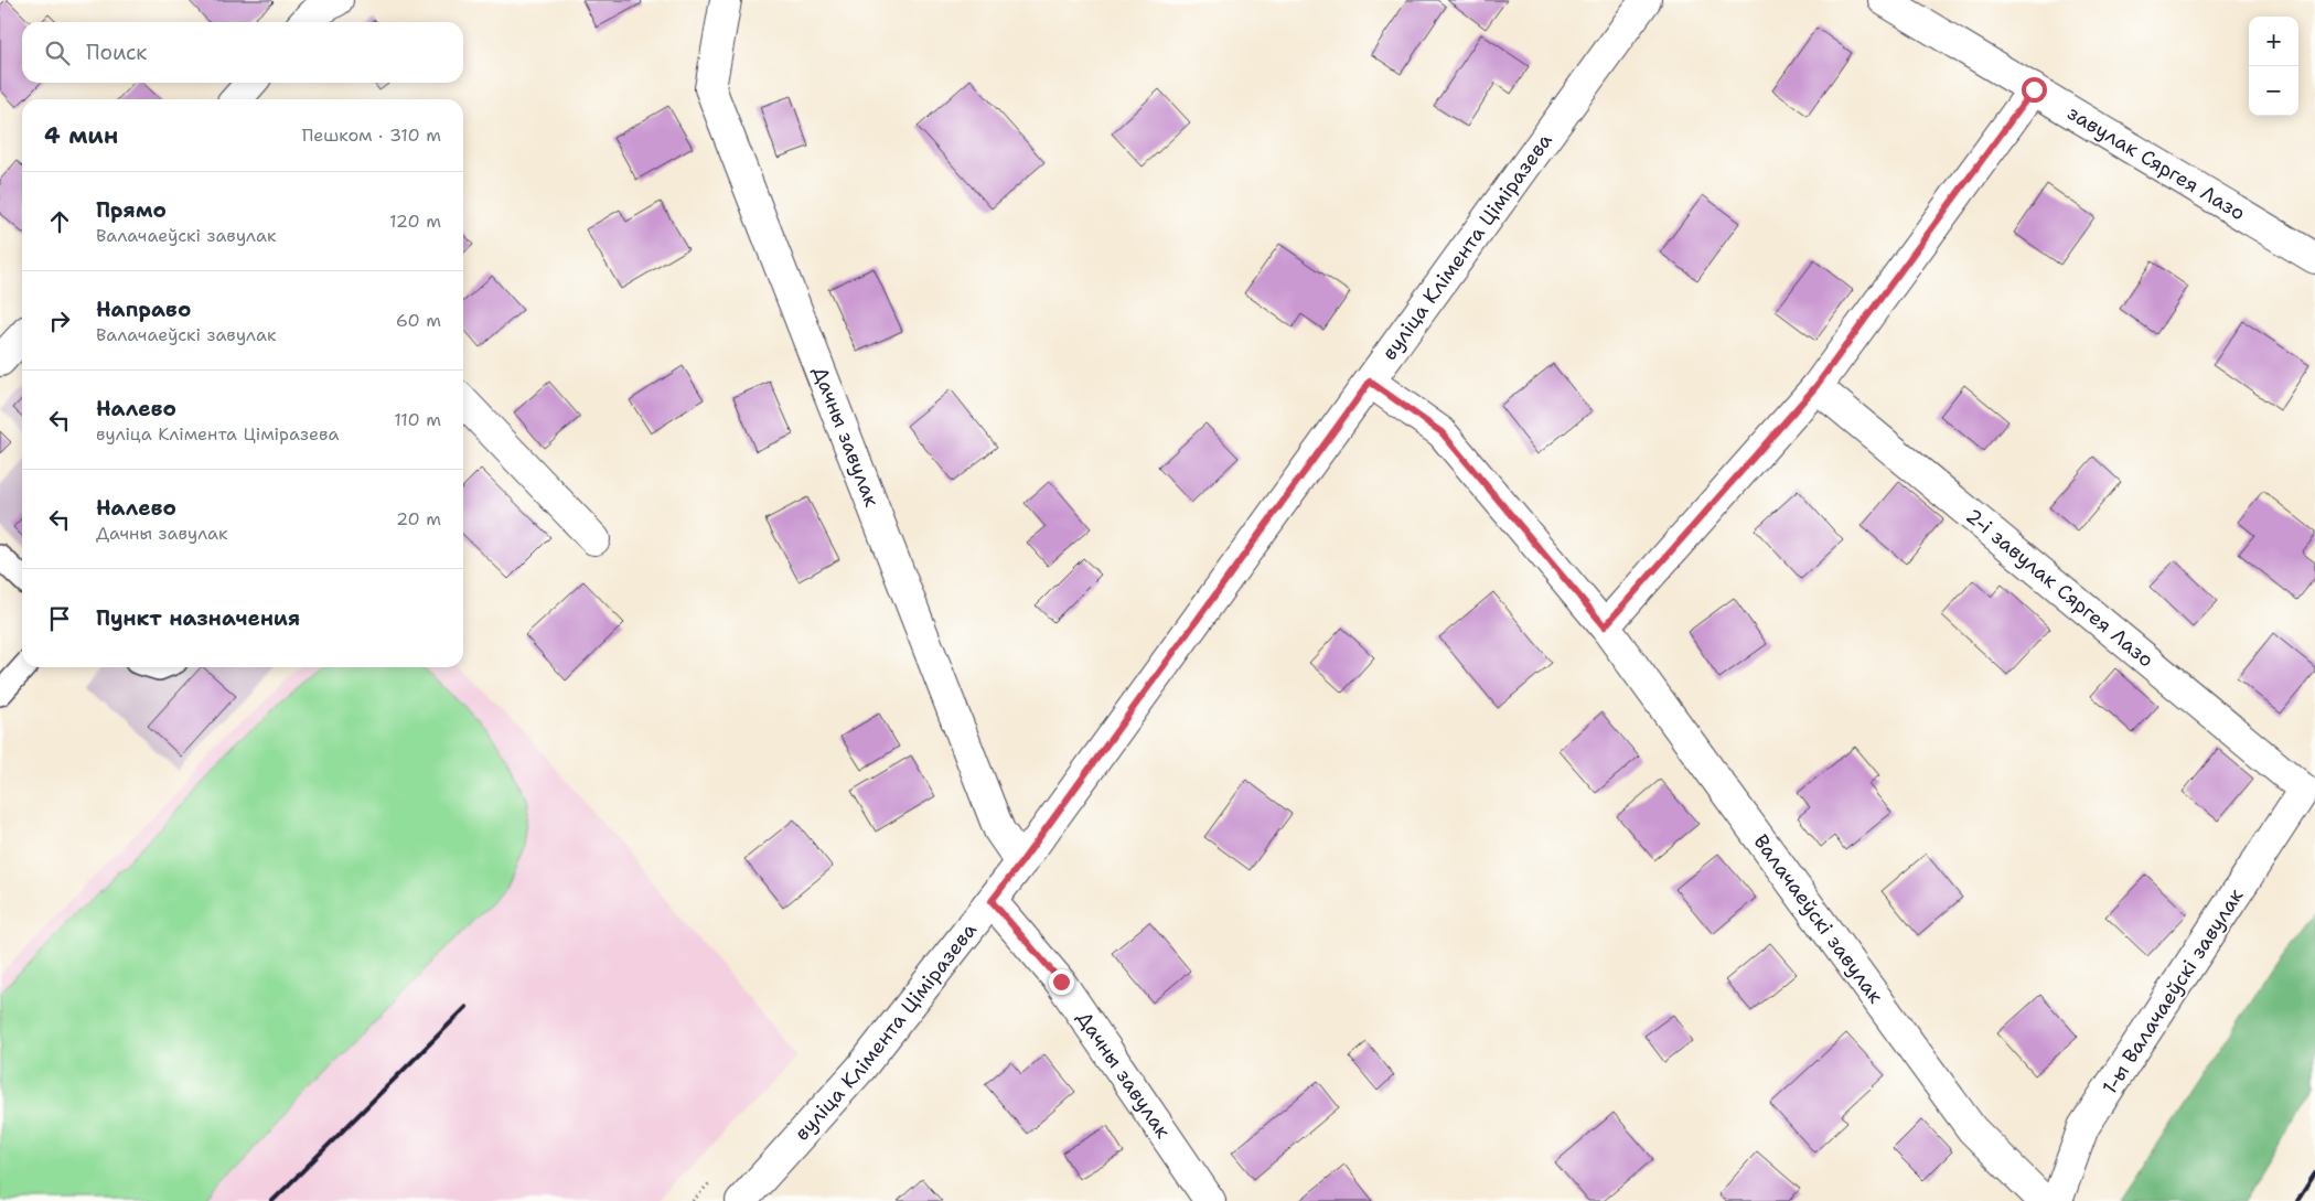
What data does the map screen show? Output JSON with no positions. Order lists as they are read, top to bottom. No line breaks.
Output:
{"streets":{"street":["завулак Сяргея Лазо","вуліца Клімента Ціміразева","Дачны завулак","2-і завулак Сяргея Лазо","Валачаеўскі завулак","1-ы Валачаеўскі завулак"]},"crossings":[["вуліца Клімента Ціміразева","Дачны завулак"],["вуліца Клімента Ціміразева","Валачаеўскі завулак"],["2-і завулак Сяргея Лазо","1-ы Валачаеўскі завулак"]],"page":{"map_buttons":["+","−"],"search":"Поиск","heading":["4 мин","Пешком · 310 m"],"list":[["Прямо","Валачаеўскі завулак","120 m"],["Направо","Валачаеўскі завулак","60 m"],["Налево","вуліца Клімента Ціміразева","110 m"],["Налево","Дачны завулак","20 m"],"Пункт назначения"]}}
